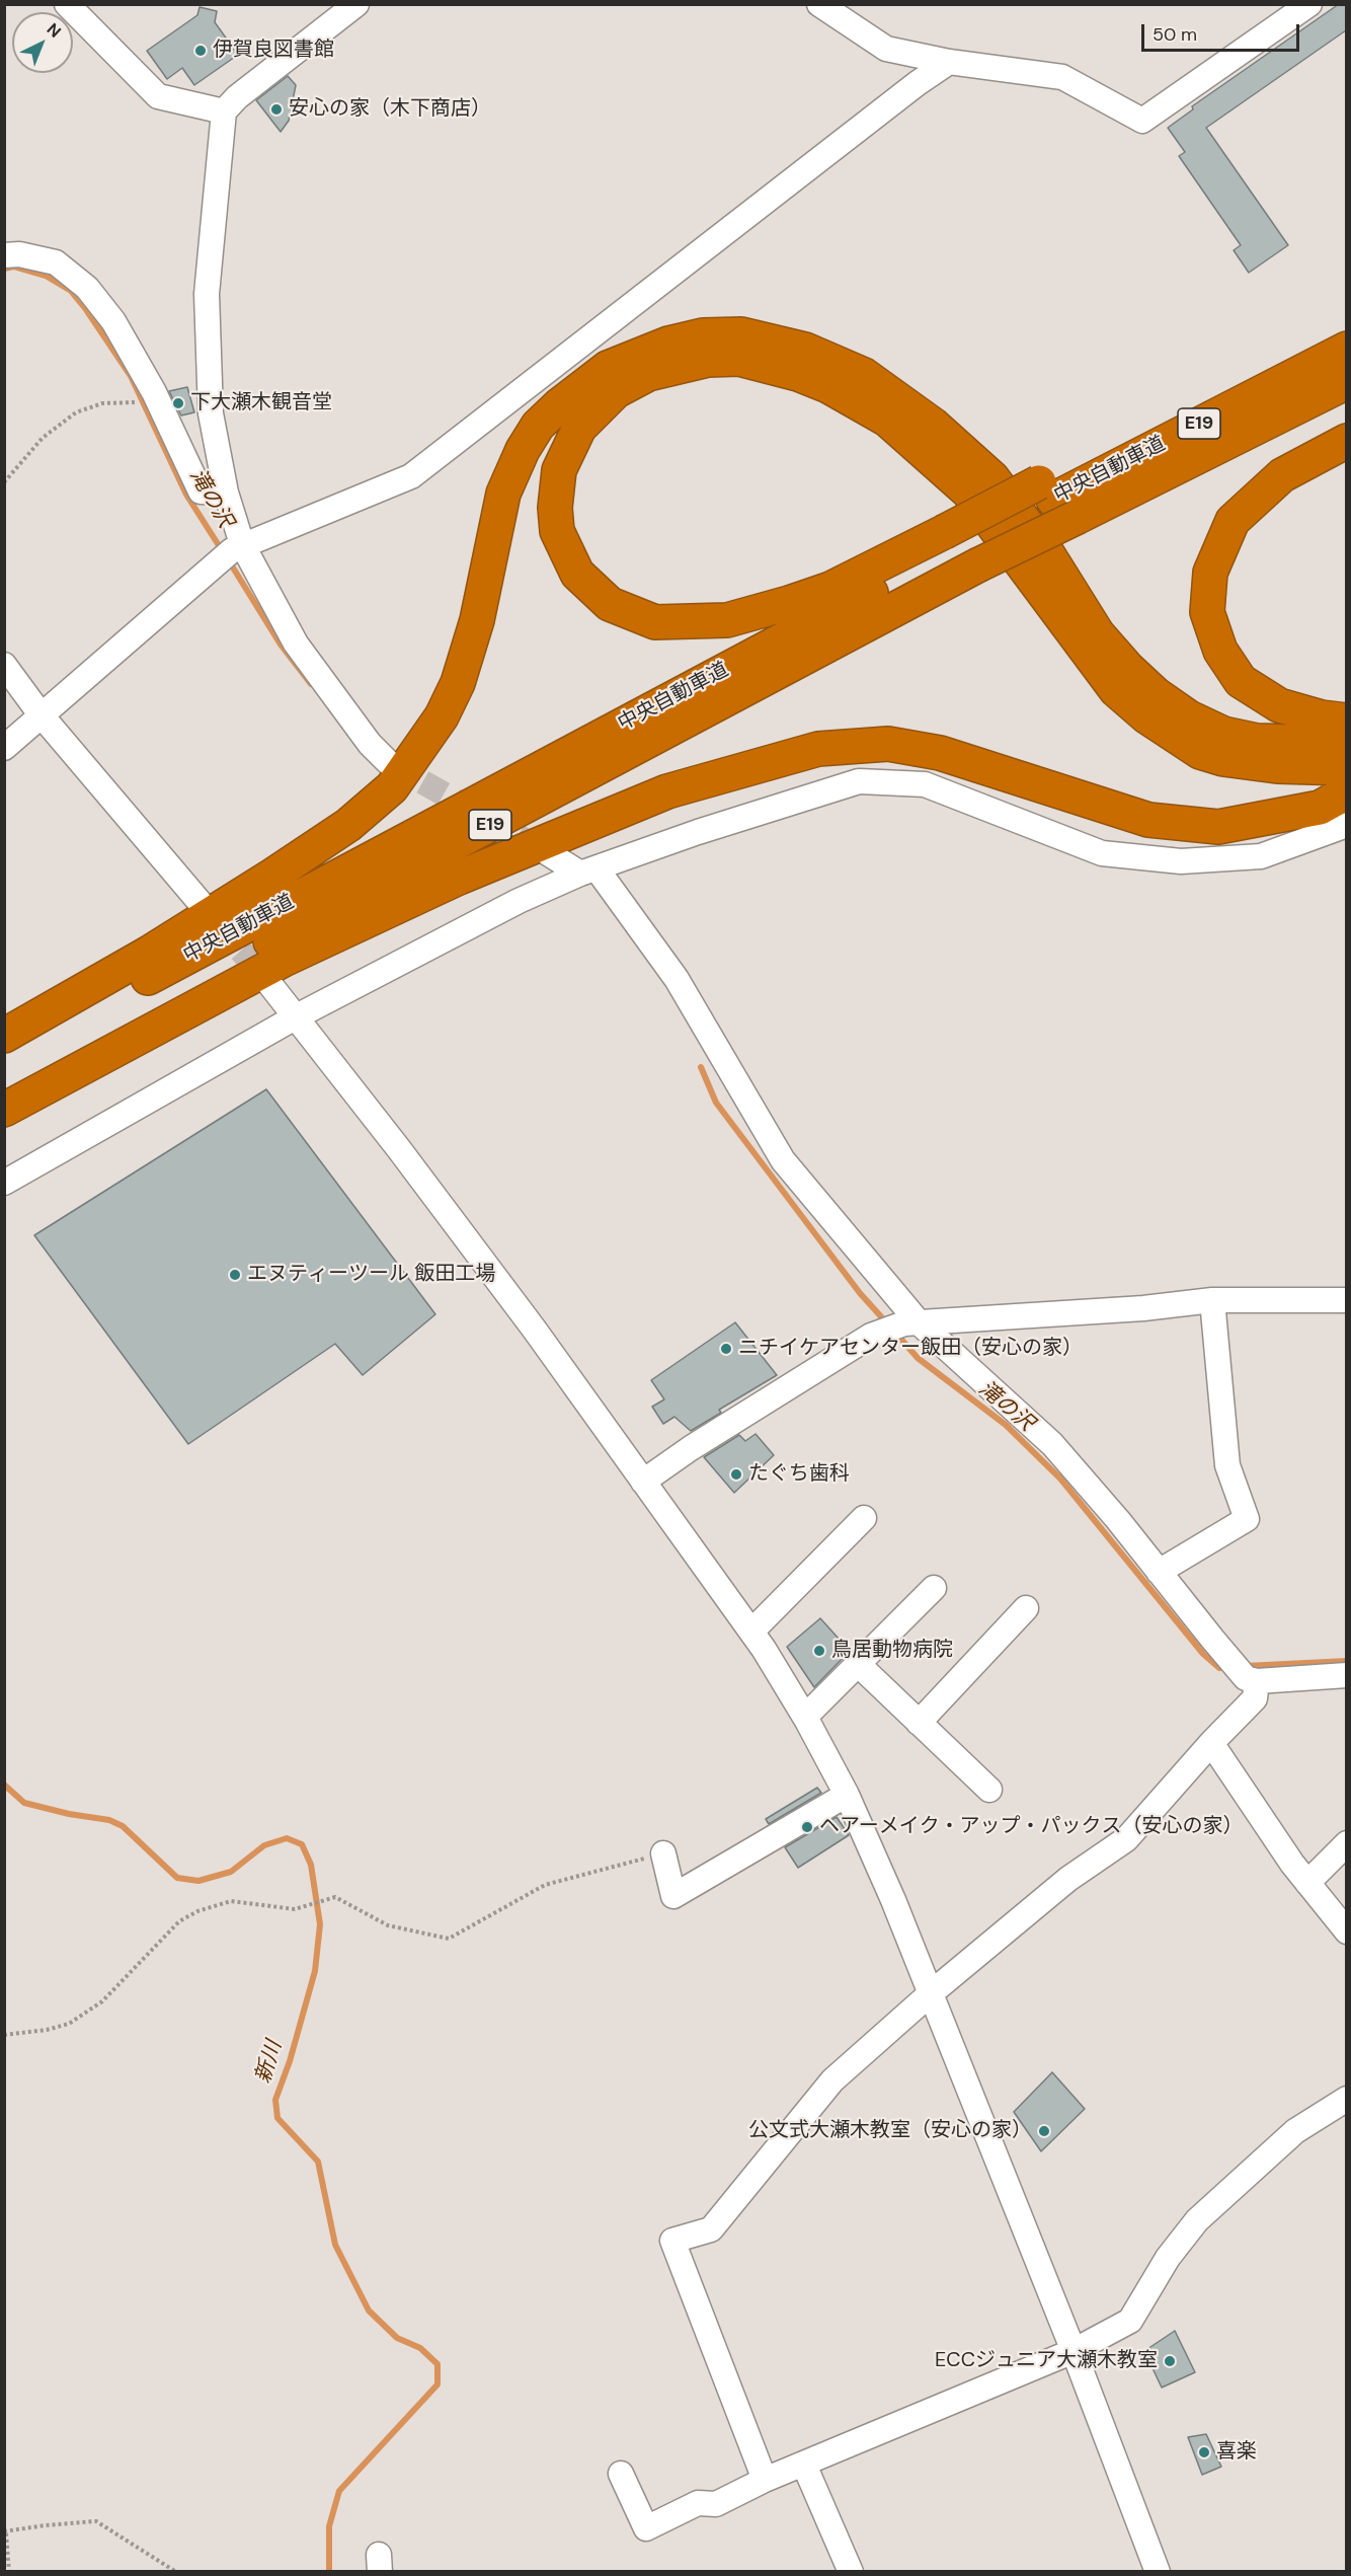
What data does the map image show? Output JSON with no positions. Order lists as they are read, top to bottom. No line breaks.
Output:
{"streets":{"highway":["E19","中央自動車道"]},"water":["滝の沢","新川"],"places":["伊賀良図書館","安心の家（木下商店）","下大瀬木観音堂","エヌティーツール 飯田工場","ニチイケアセンター飯田（安心の家）","たぐち歯科","鳥居動物病院","ヘアーメイク・アップ・パックス（安心の家）","公文式大瀬木教室（安心の家）","ECCジュニア大瀬木教室","喜楽"],"scale_bar":"50 m","north":"top right"}
